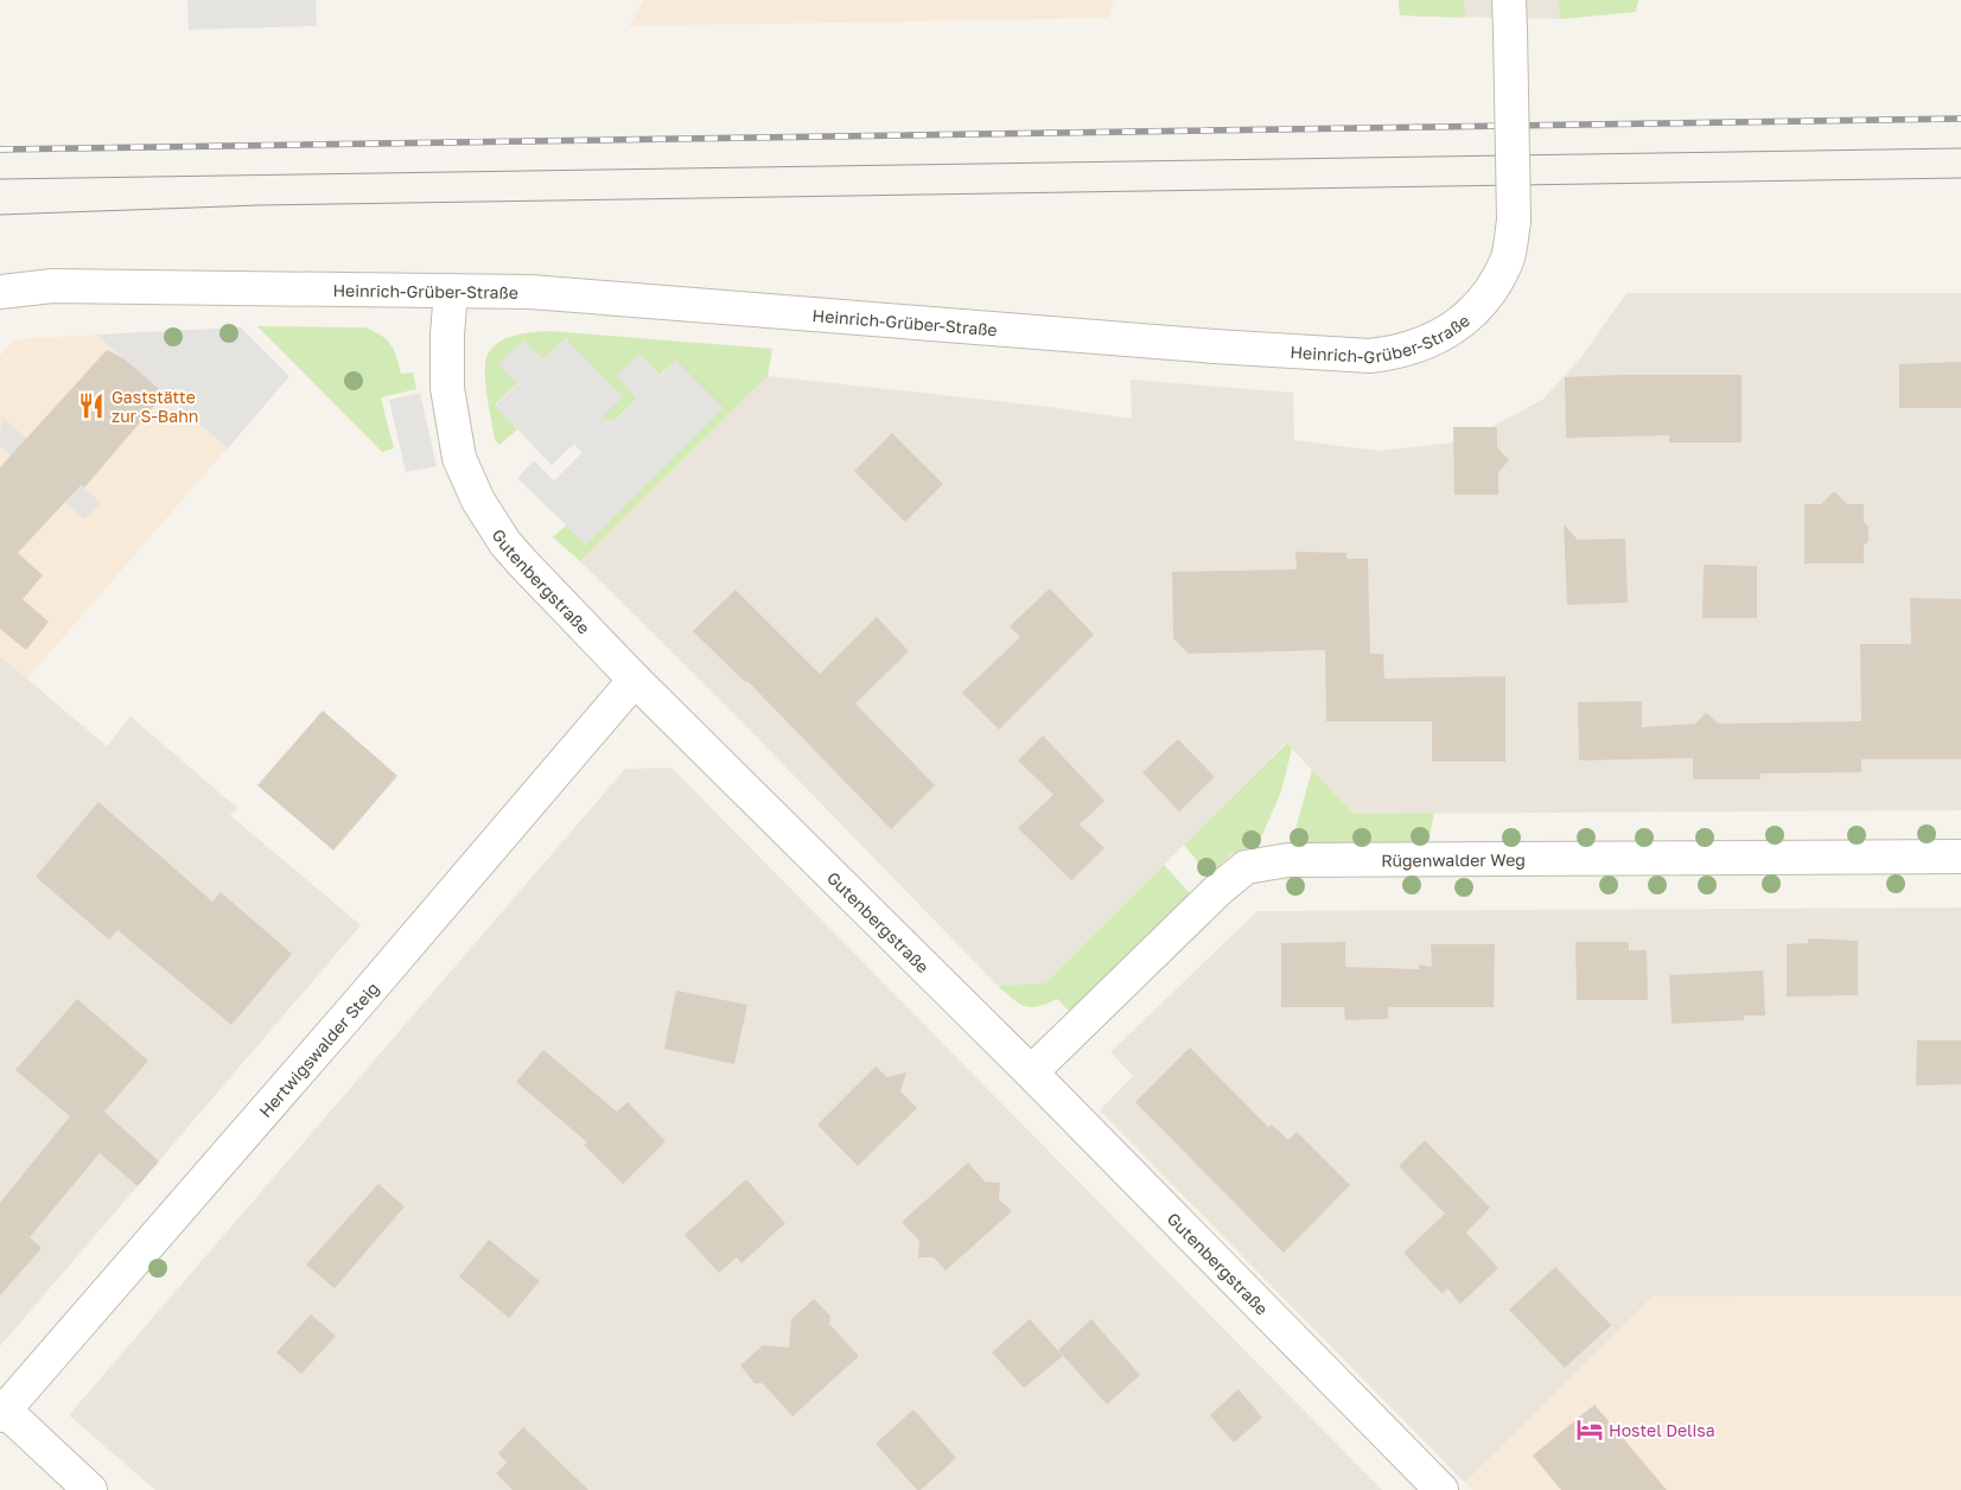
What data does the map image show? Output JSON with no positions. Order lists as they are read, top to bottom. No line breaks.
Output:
{"streets":{"street":["Heinrich-Grüber-Straße","Gutenbergstraße","Rügenwalder Weg","Hertwigswalder Steig"]},"crossings":[["Heinrich-Grüber-Straße","Gutenbergstraße"],["Gutenbergstraße","Rügenwalder Weg"],["Gutenbergstraße","Hertwigswalder Steig"]],"places":{"restaurant":["Gaststätte zur S-Bahn"],"hotel":["Hostel Delisa"]}}
